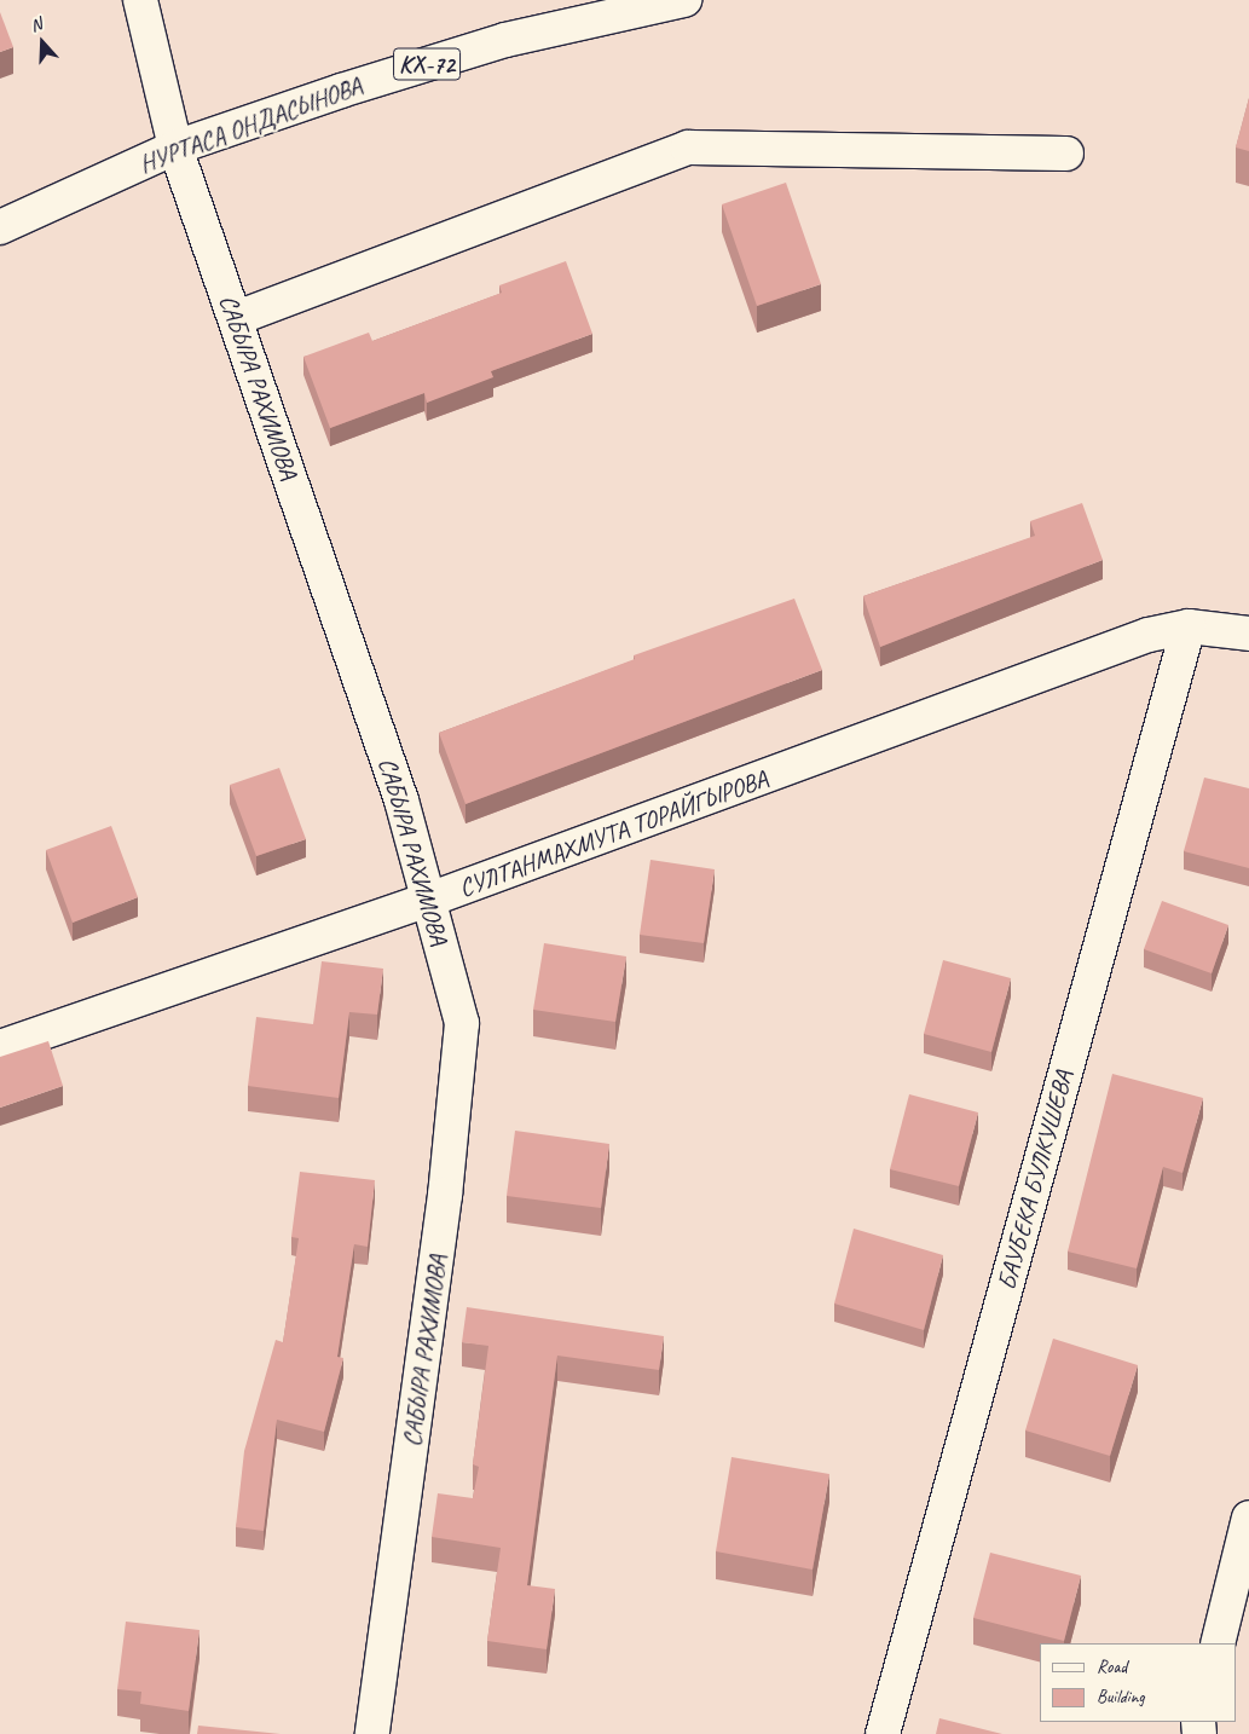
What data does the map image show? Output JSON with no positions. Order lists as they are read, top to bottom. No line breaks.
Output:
{"streets":{"street":["КХ-72","НУРТАСА ОНДАСЫНОВА","САБЫРА РАХИМОВА","СУЛТАНМАХМУТА ТОРАЙГЫРОВА","БАУБЕКА БУЛКУШЕВА"]},"crossings":[["НУРТАСА ОНДАСЫНОВА","САБЫРА РАХИМОВА"],["САБЫРА РАХИМОВА","СУЛТАНМАХМУТА ТОРАЙГЫРОВА"],["СУЛТАНМАХМУТА ТОРАЙГЫРОВА","БАУБЕКА БУЛКУШЕВА"]],"legend":["Road","Building"],"north":"top"}
